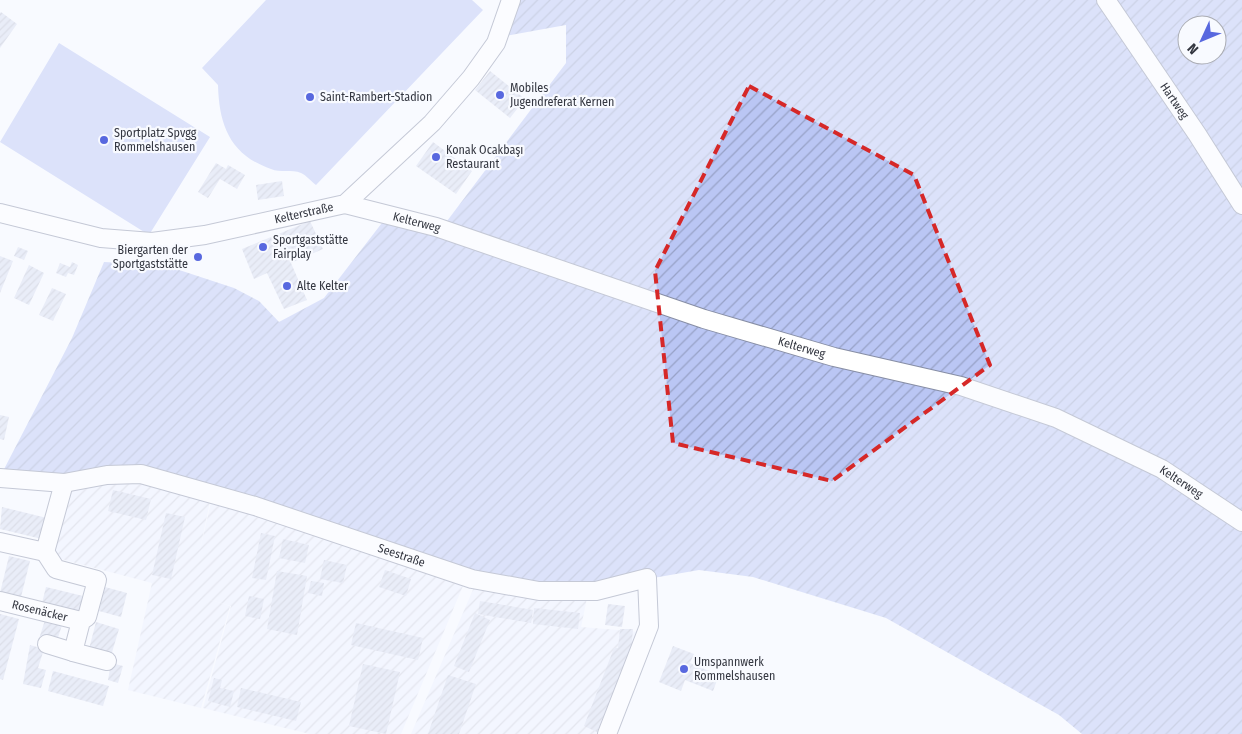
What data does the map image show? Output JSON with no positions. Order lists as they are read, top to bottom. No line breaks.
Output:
{"streets":{"street":["Hartweg","Kelterstraße","Kelterweg","Seestraße","Rosenäcker"]},"crossings":[["Kelterstraße","Kelterweg"]],"places":["Mobiles Jugendreferat Kernen","Saint-Rambert-Stadion","Sportplatz Spvgg Rommelshausen","Konak Ocakbaşı Restaurant","Sportgaststätte Fairplay","Biergarten der Sportgaststätte","Alte Kelter","Umspannwerk Rommelshausen"],"north":"bottom left"}
